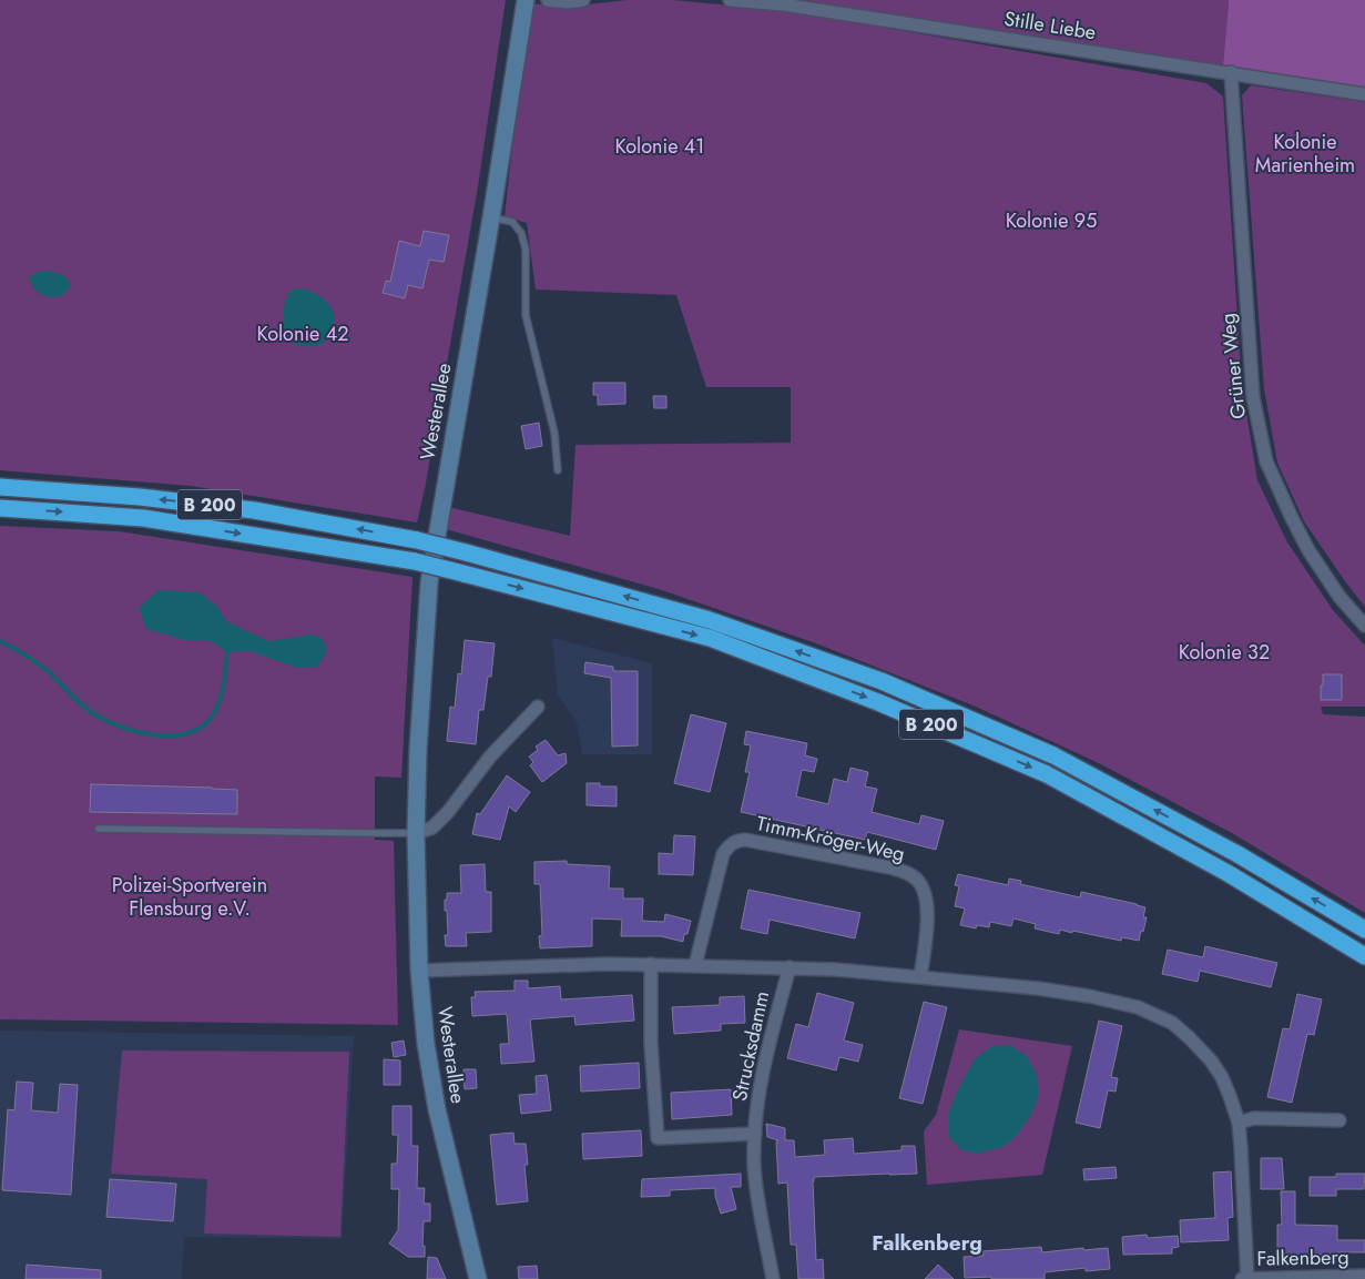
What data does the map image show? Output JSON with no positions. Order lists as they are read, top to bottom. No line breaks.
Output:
{"streets":{"highway":["B 200"],"street":["Stille Liebe","Grüner Weg","Westerallee","Timm-Kröger-Weg","Strucksdamm","Falkenberg"]},"crossings":[["Stille Liebe","Grüner Weg"]],"districts":["Falkenberg"],"parks":["Kolonie Marienheim","Kolonie 41","Kolonie 95","Kolonie 42","Kolonie 32","Polizei-Sportverein Flensburg e.V."]}
